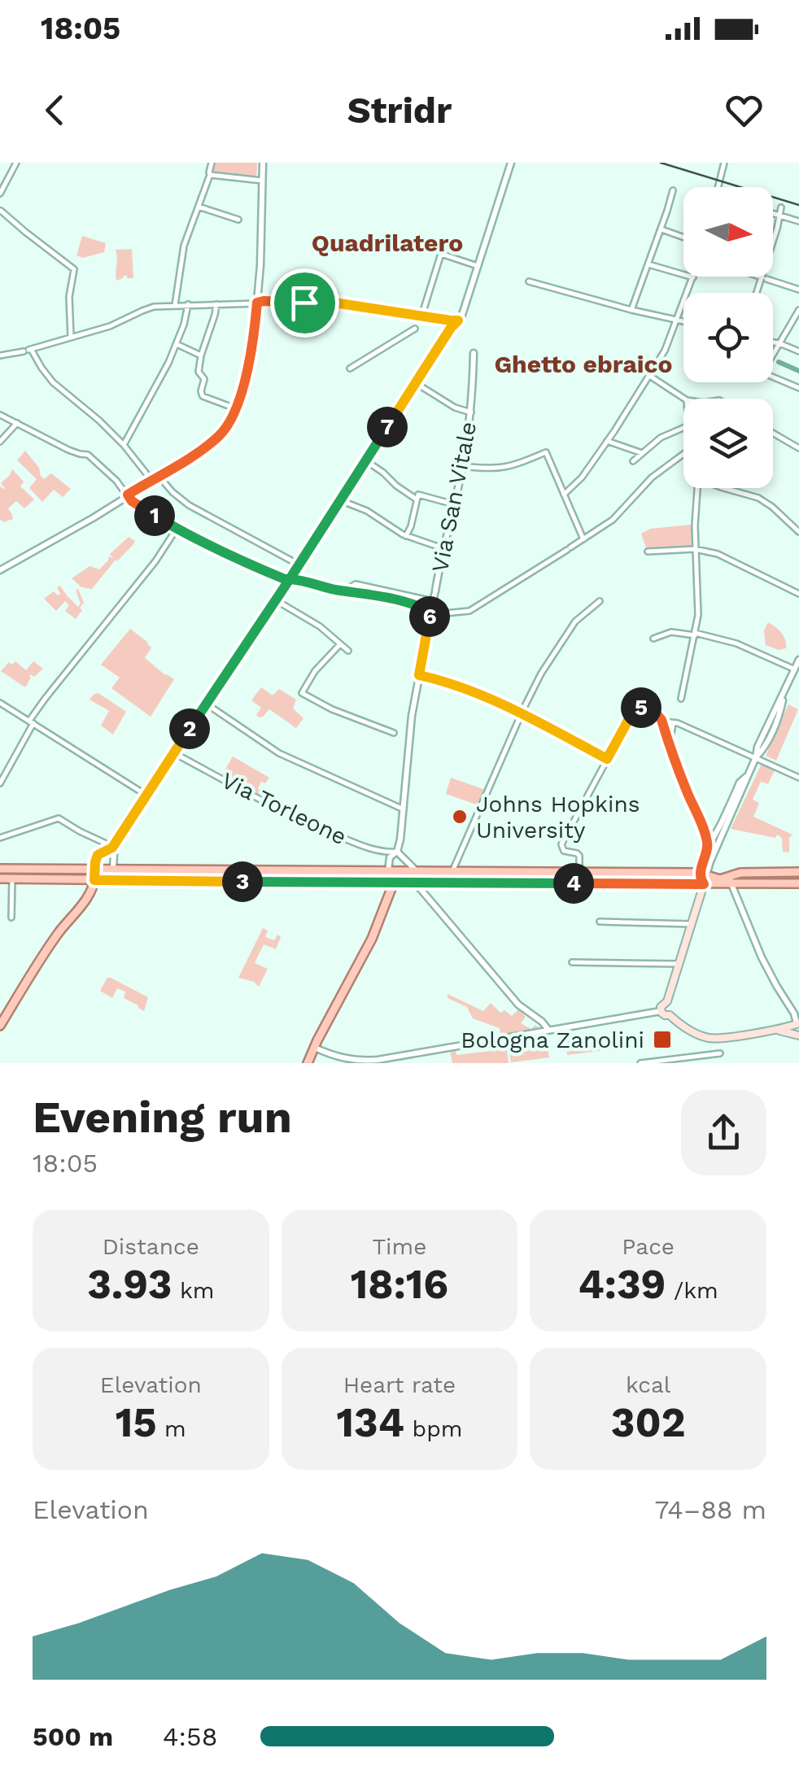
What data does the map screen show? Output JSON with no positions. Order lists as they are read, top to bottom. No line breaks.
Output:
{"streets":{"street":["Via San Vitale","Via Torleone"]},"crossings":[["Via San Vitale","Via Torleone"]],"districts":["Quadrilatero","Ghetto ebraico"],"places":{"other":["Johns Hopkins University"],"transit":["Bologna Zanolini"]},"north":"right","page":{"status":"18:05","header":"Stridr","pins":["7","1","6","5","2","3","4"],"heading":["Evening run","18:05"],"stats":[["Distance","3.93 km"],["Time","18:16"],["Pace","4:39 /km"],["Elevation","15 m"],["Heart rate","134 bpm"],["kcal","302"]],"chart":["Elevation","74–88 m"],"list":[{"name":"500 m","note":"4:58"}]}}
